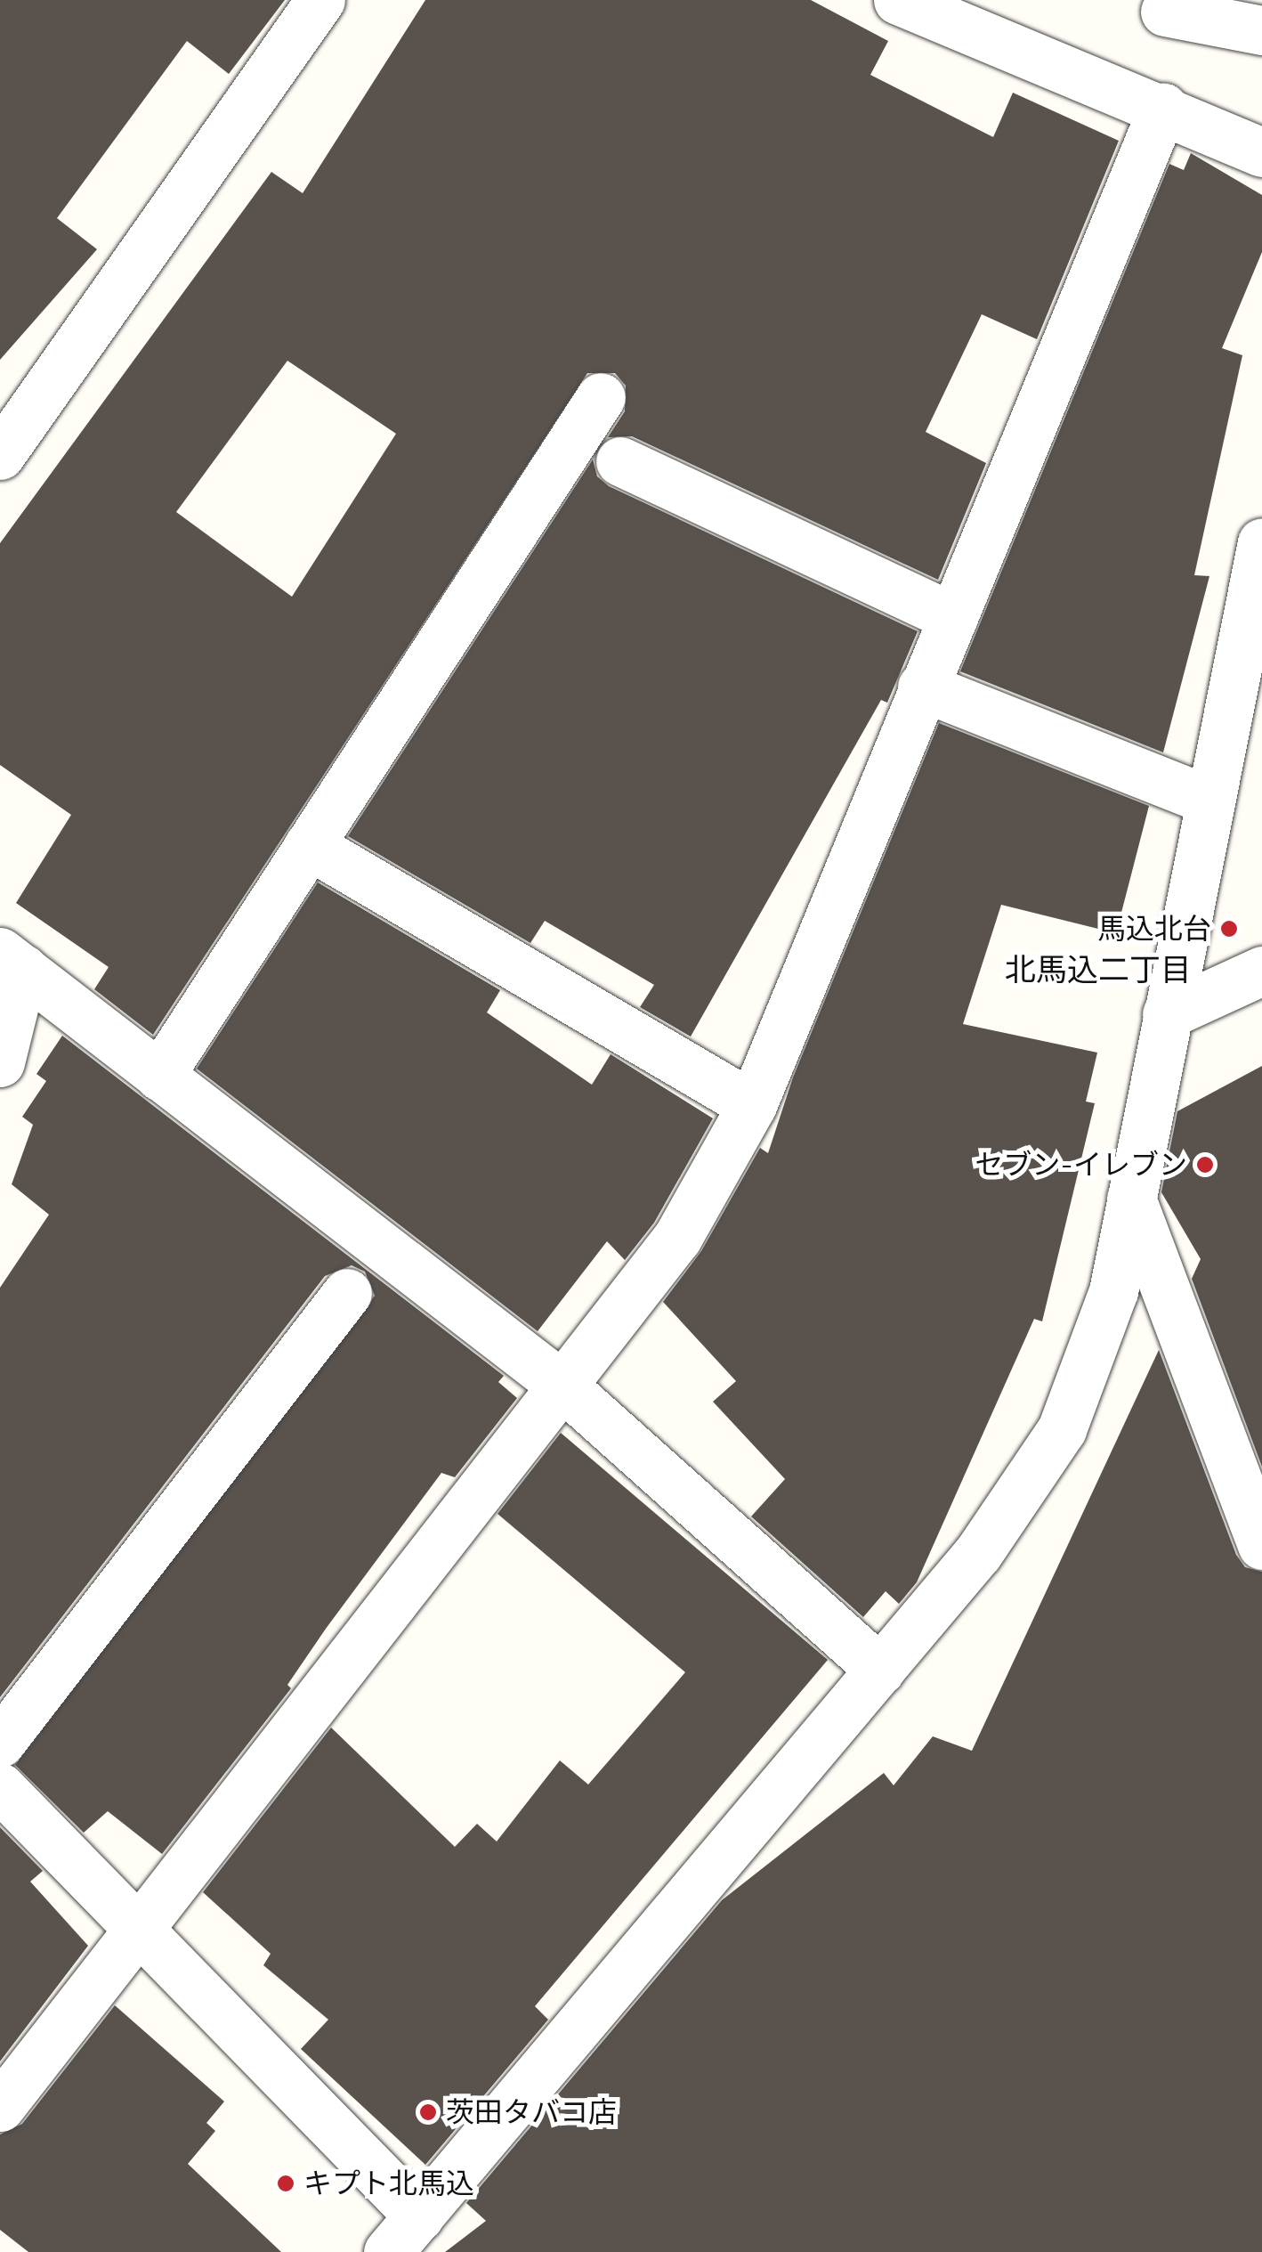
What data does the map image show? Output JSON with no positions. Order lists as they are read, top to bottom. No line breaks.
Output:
{"districts":["北馬込二丁目"],"places":["馬込北台","セブン-イレブン","茨田タバコ店","キプト北馬込"]}
